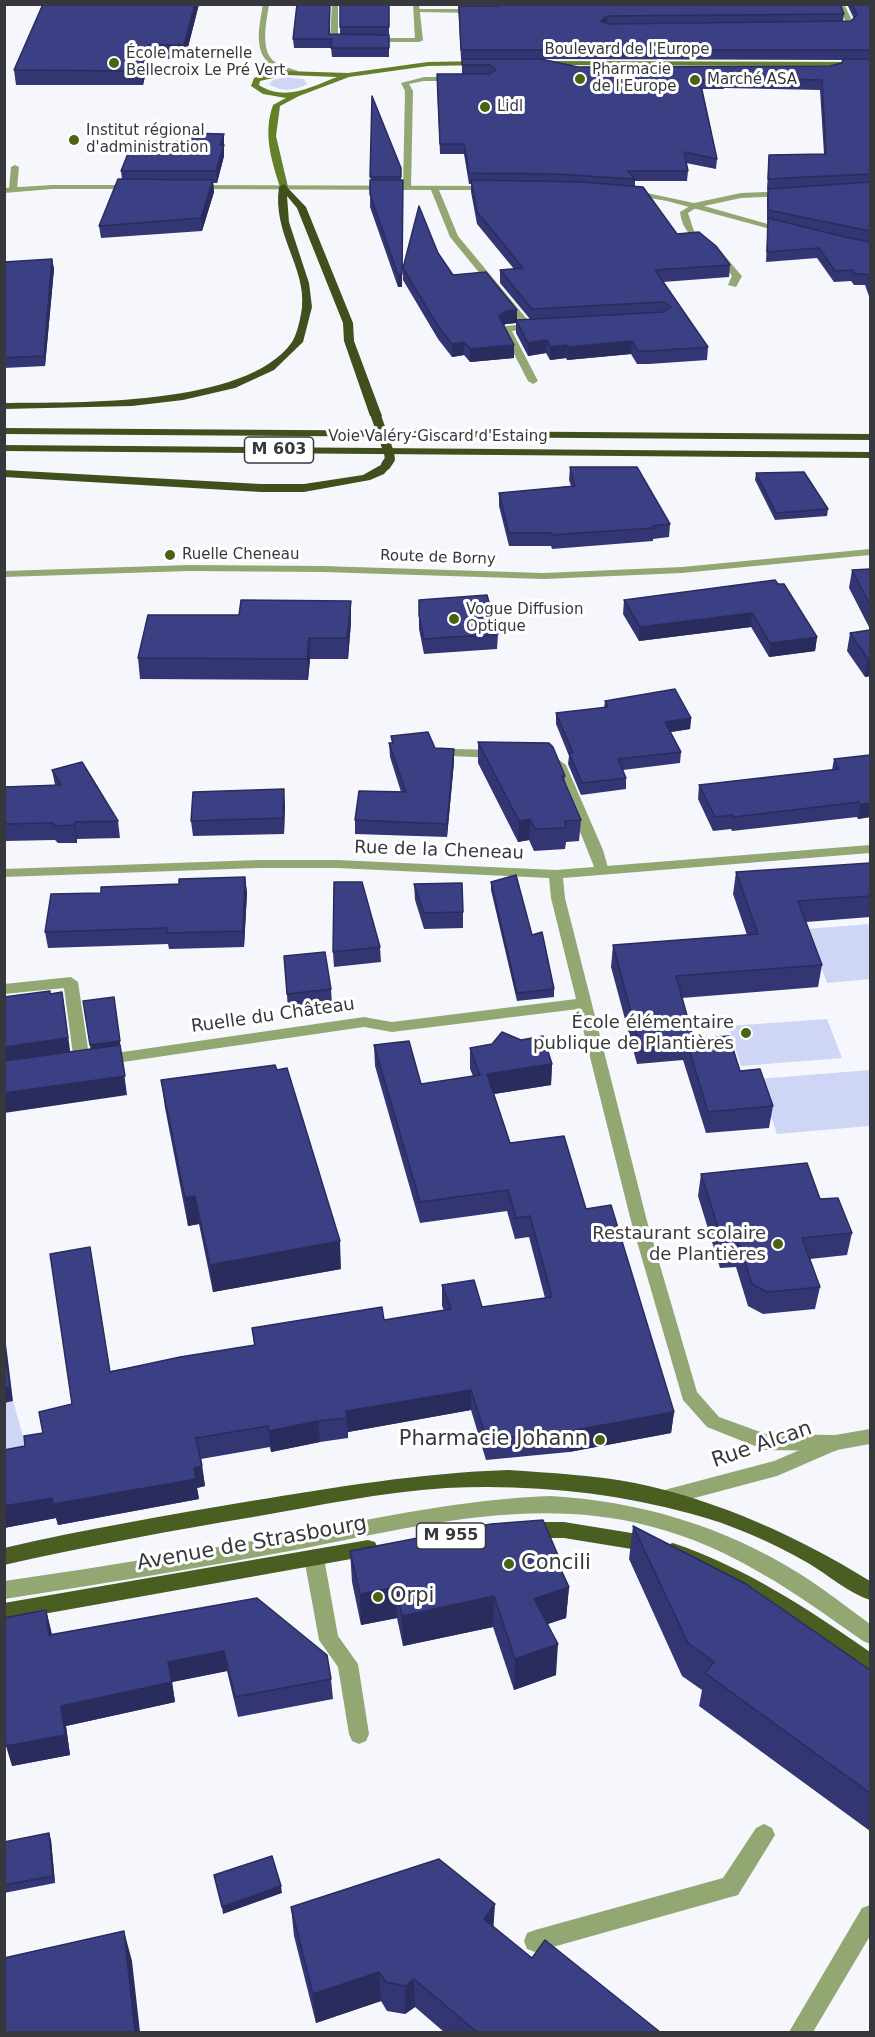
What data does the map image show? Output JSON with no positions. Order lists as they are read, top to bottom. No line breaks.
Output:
{"streets":{"highway":["Voie Valéry-Giscard d'Estaing","M 603"],"main road":["M 955","Avenue de Strasbourg"],"street":["Route de Borny","Rue de la Cheneau","Ruelle du Château","Rue Alcan"]},"crossings":[["Rue Alcan","Avenue de Strasbourg"]],"places":["École maternelle Bellecroix Le Pré Vert","Pharmacie de l'Europe","Marché ASA","Lidl","Institut régional d'administration","Ruelle Cheneau","Vogue Diffusion Optique","École élémentaire publique de Plantières","Restaurant scolaire de Plantières","Pharmacie Johann","Concili","Orpi"]}
